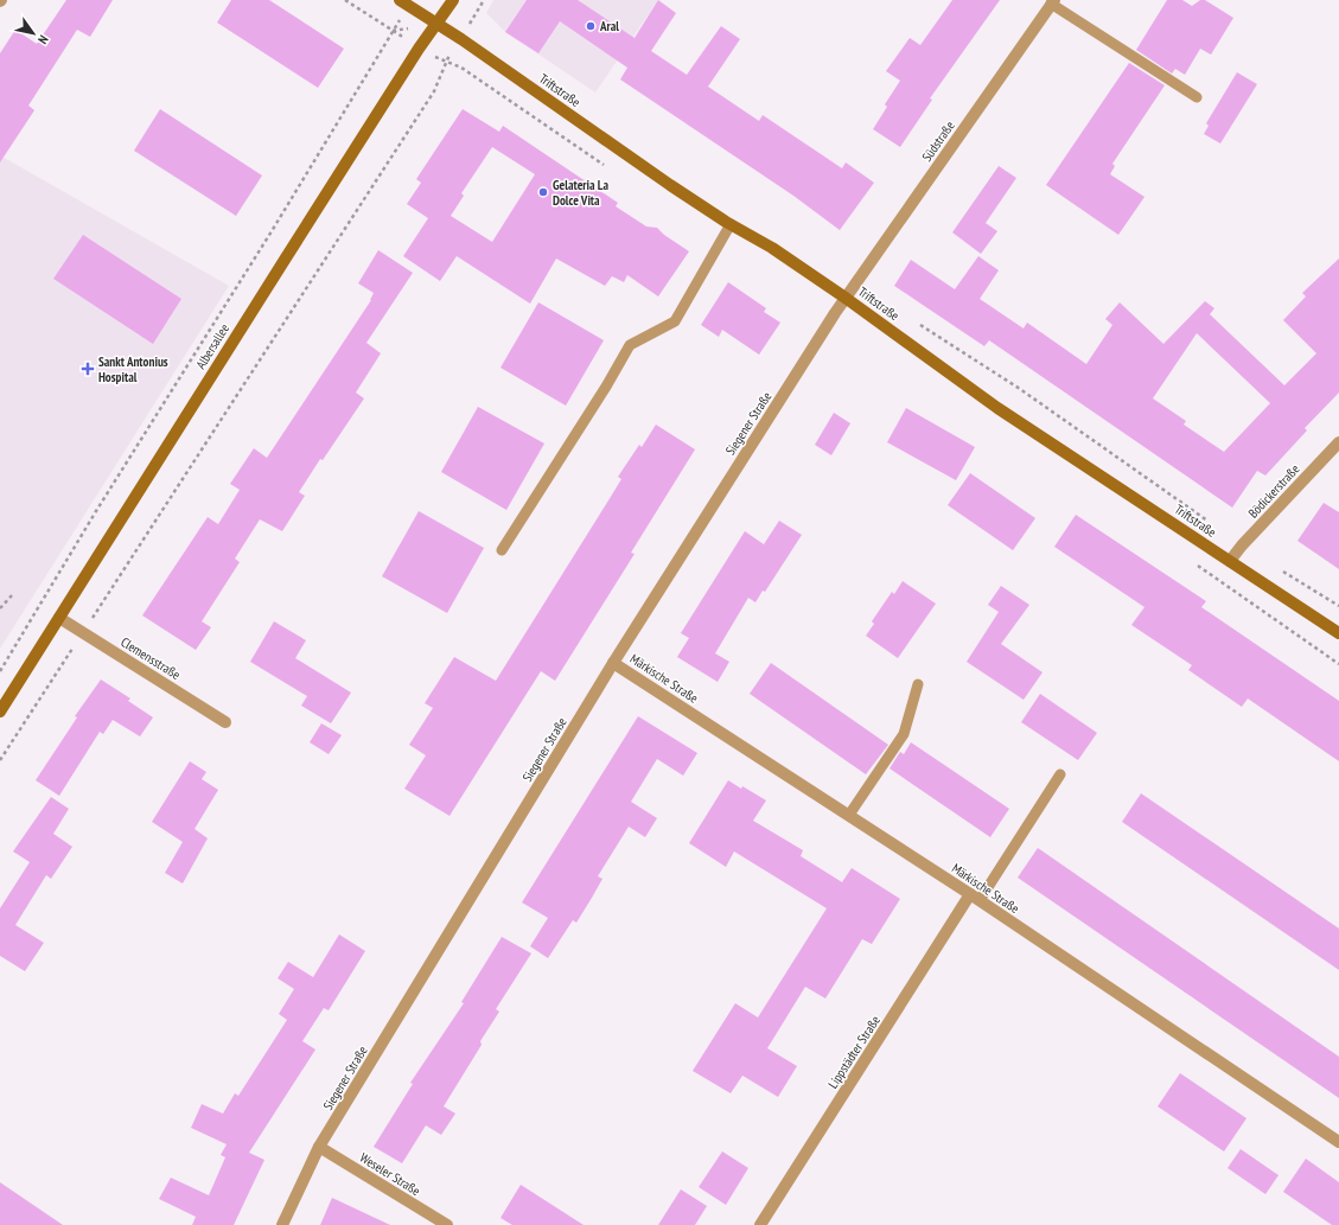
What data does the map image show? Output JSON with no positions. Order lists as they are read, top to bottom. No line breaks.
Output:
{"streets":{"street":["Triftstraße","Südstraße","Albersallee","Siegener Straße","Bödickerstraße","Clemensstraße","Märkische Straße","Lippstädter Straße","Weseler Straße"]},"crossings":[["Triftstraße","Südstraße"],["Triftstraße","Albersallee"],["Triftstraße","Siegener Straße"],["Triftstraße","Bödickerstraße"],["Südstraße","Siegener Straße"],["Albersallee","Clemensstraße"],["Siegener Straße","Märkische Straße"],["Siegener Straße","Weseler Straße"],["Märkische Straße","Lippstädter Straße"]],"places":{"other":["Aral","Gelateria La Dolce Vita"],"health":["Sankt Antonius Hospital"]},"north":"bottom right"}
